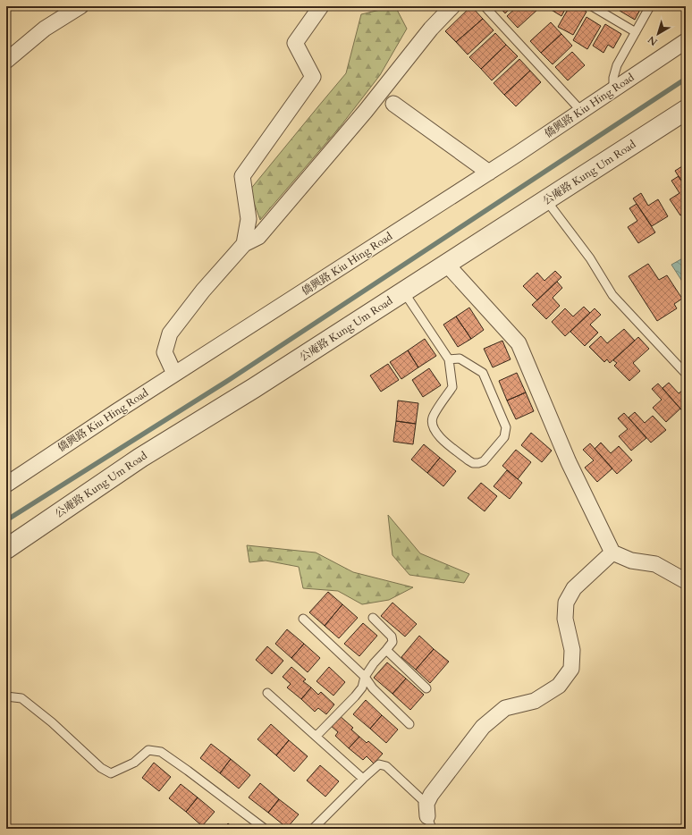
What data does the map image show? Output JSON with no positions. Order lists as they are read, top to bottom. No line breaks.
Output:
{"streets":{"street":["僑興路 Kiu Hing Road","公庵路 Kung Um Road"]},"north":"bottom left"}
